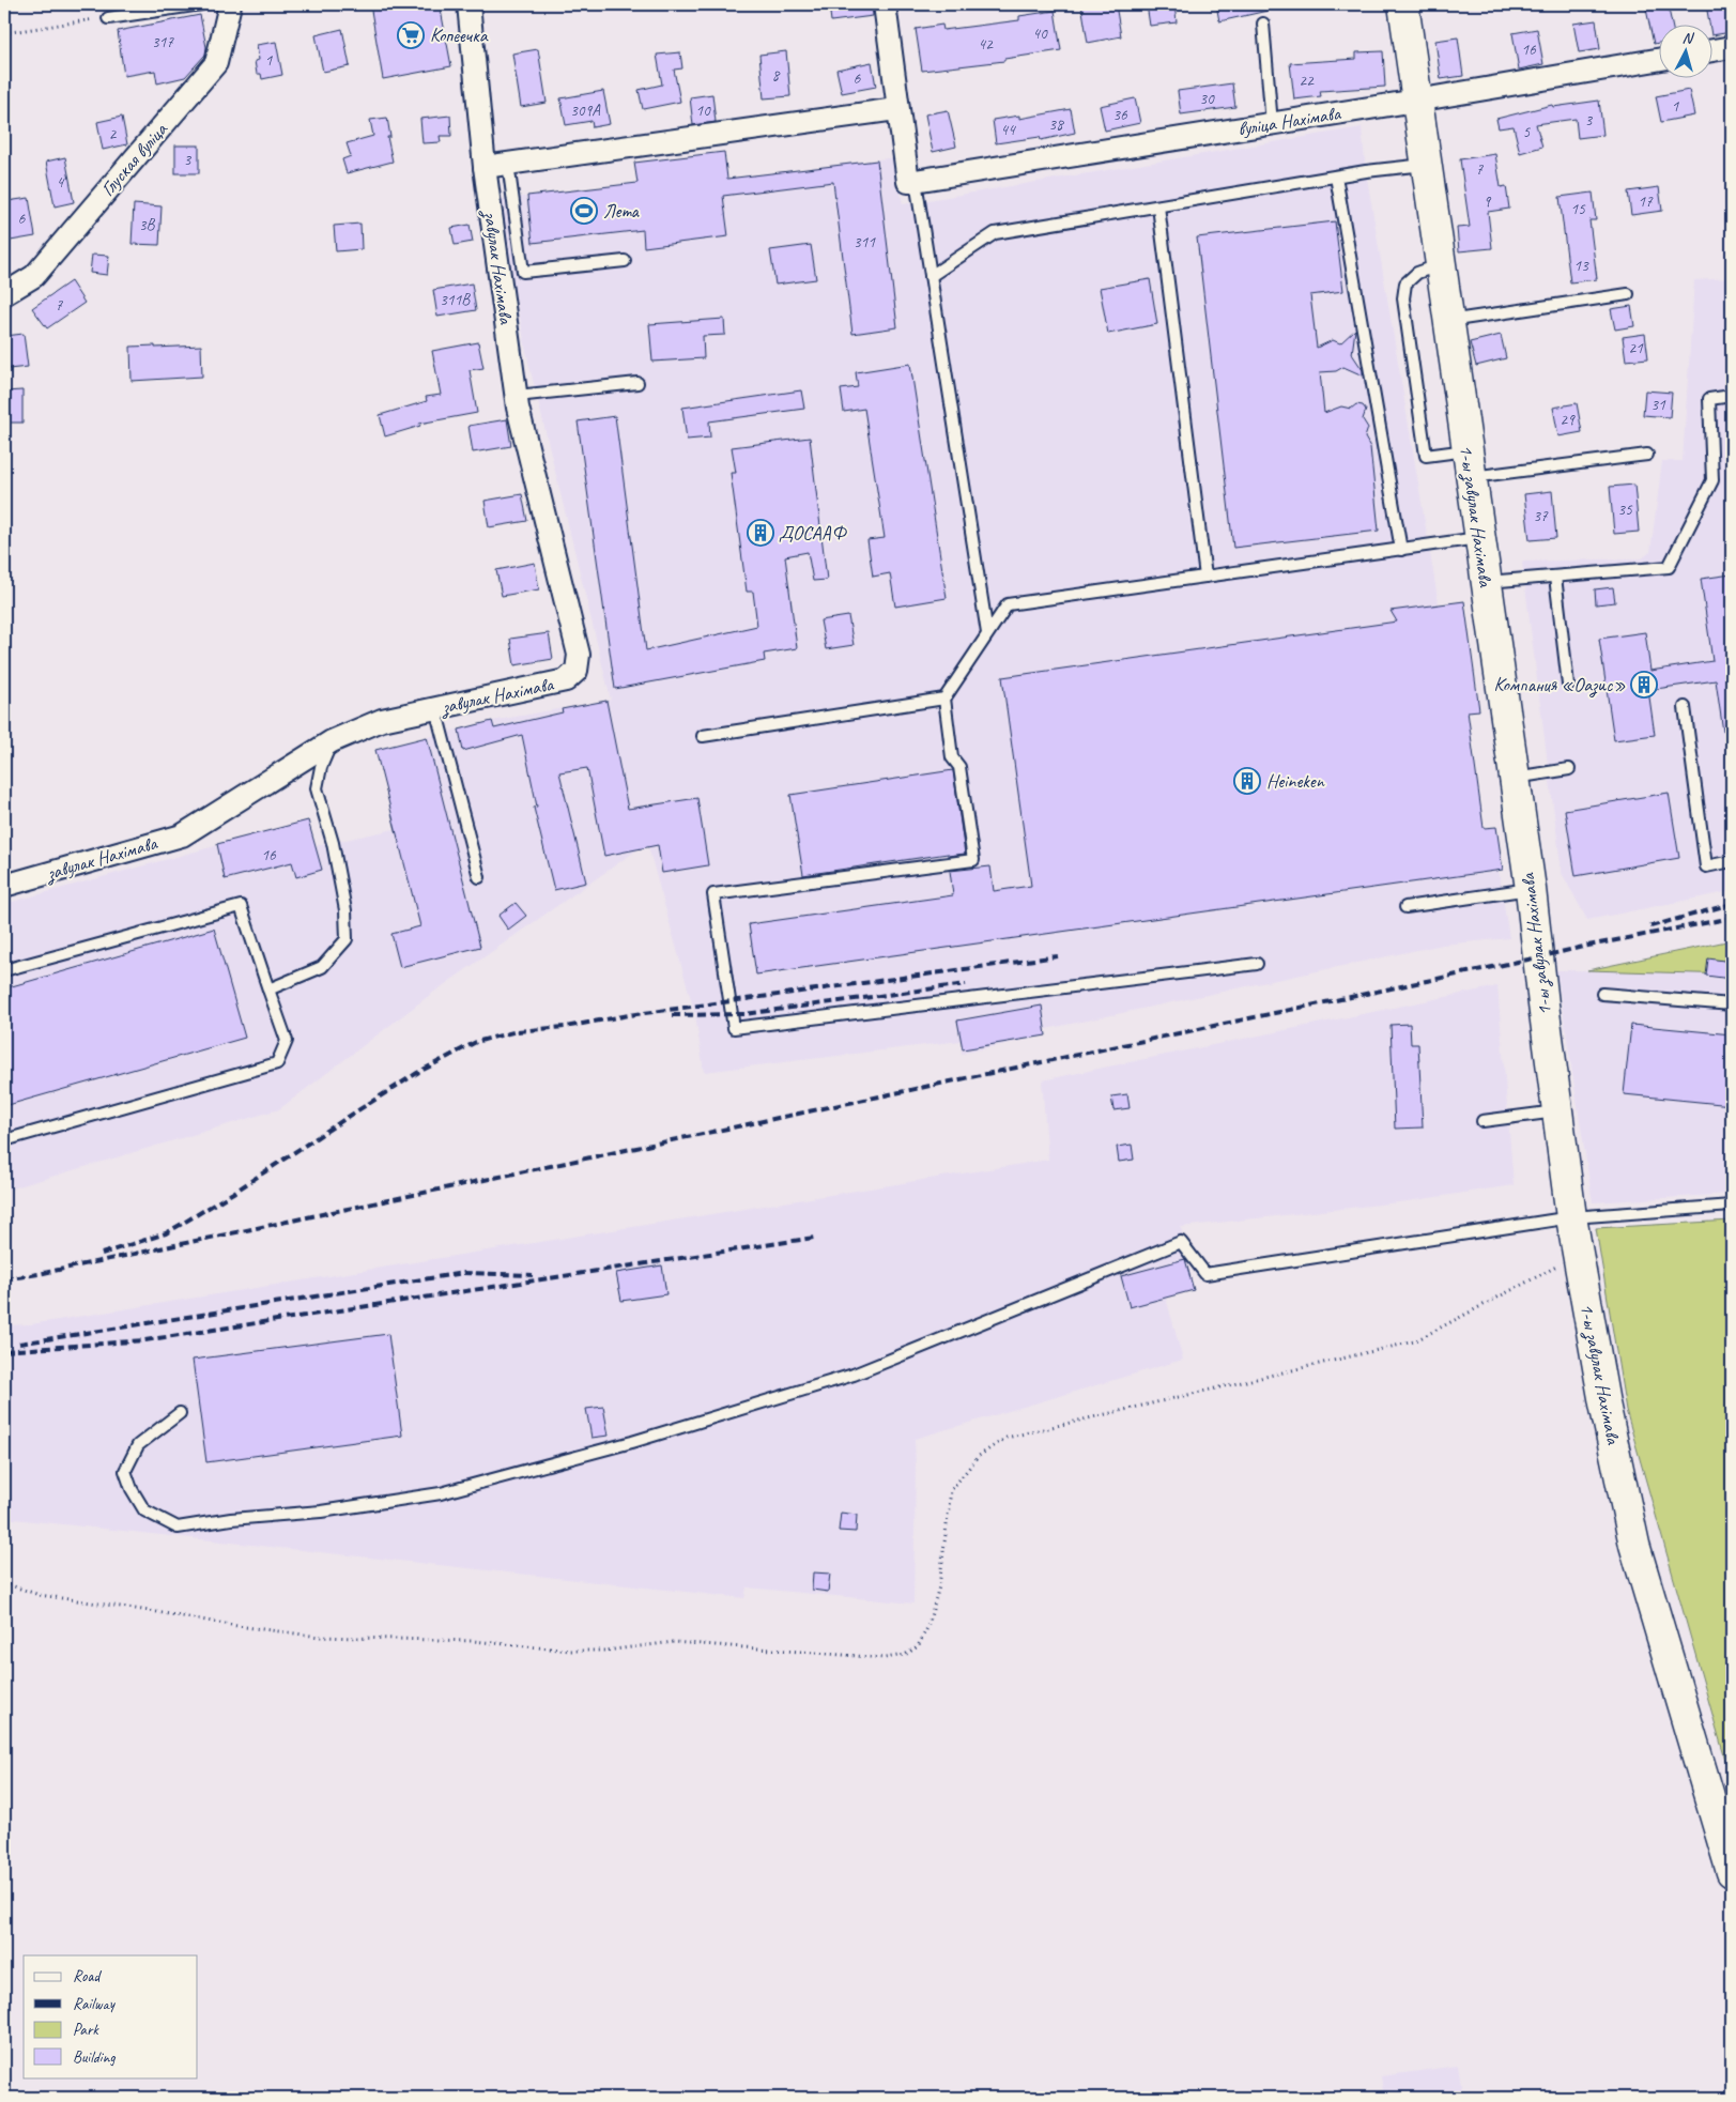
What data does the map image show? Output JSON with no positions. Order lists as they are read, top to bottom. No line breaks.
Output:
{"streets":{"street":["вуліца Нахімава","Глуская вуліца","завулак Нахімава","1-ы завулак Нахімава"]},"crossings":[["вуліца Нахімава","1-ы завулак Нахімава"]],"places":{"supermarket":["Копеечка"],"sports":["Лета"],"building":["ДОСААФ","Компания «Оазис»","Heineken"]},"house_numbers":["40","317","42","16","1","8","6","22","30","1","309А","10","36","3","38","44","5","2","3","7","4","9","17","15","6","3В","311","13","311В","7","21","31","29","35","37","16"],"legend":["Road","Railway","Park","Building"],"north":"top"}
